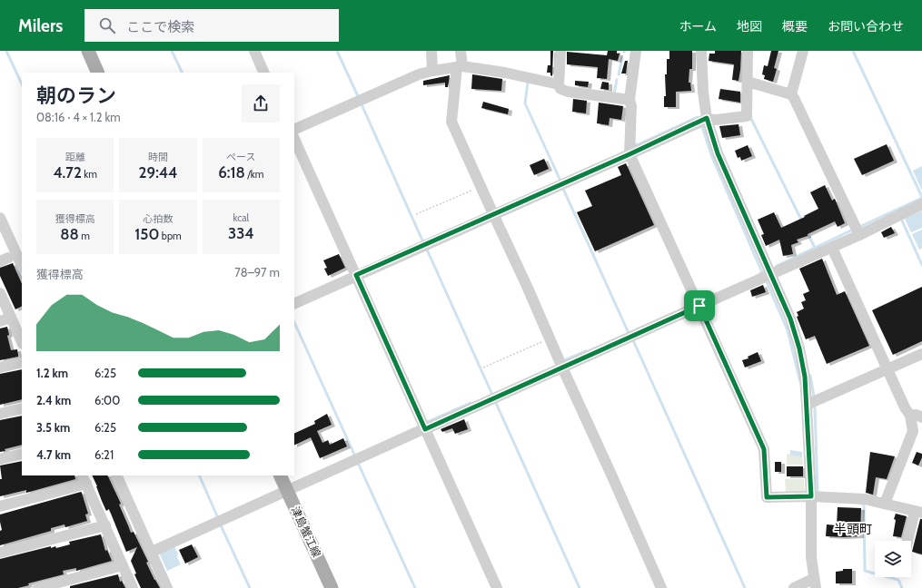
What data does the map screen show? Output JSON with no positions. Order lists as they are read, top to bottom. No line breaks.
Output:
{"streets":{"main road":["津島蟹江線"]},"districts":["半頭町"],"page":{"header":"Milers","search":"ここで検索","nav":["ホーム","地図","概要","お問い合わせ"],"heading":["朝のラン","08:16 · 4 × 1.2 km"],"stats":[["距離","4.72 km"],["時間","29:44"],["ペース","6:18 /km"],["獲得標高","88 m"],["心拍数","150 bpm"],["kcal","334"]],"chart":["獲得標高","78–97 m"],"list":[{"name":"1.2 km","note":"6:25"},{"name":"2.4 km","note":"6:00"},{"name":"3.5 km","note":"6:25"},{"name":"4.7 km","note":"6:21"}]}}
